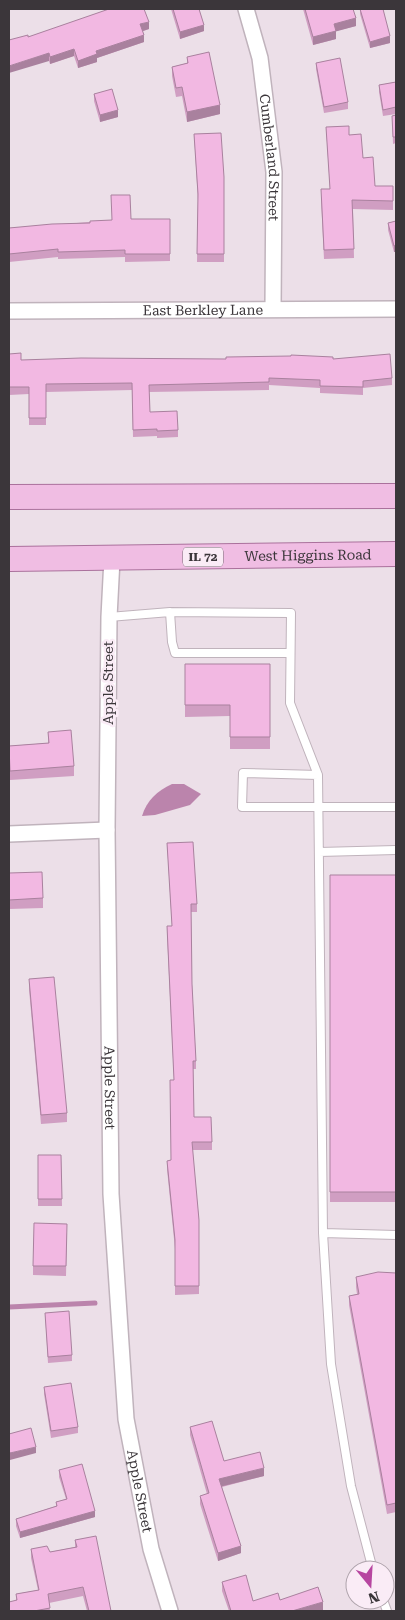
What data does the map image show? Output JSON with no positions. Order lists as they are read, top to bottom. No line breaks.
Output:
{"streets":{"main road":["West Higgins Road","IL 72"],"street":["Cumberland Street","East Berkley Lane","Apple Street"]},"crossings":[["Cumberland Street","East Berkley Lane"],["West Higgins Road","Apple Street"]],"north":"bottom"}
